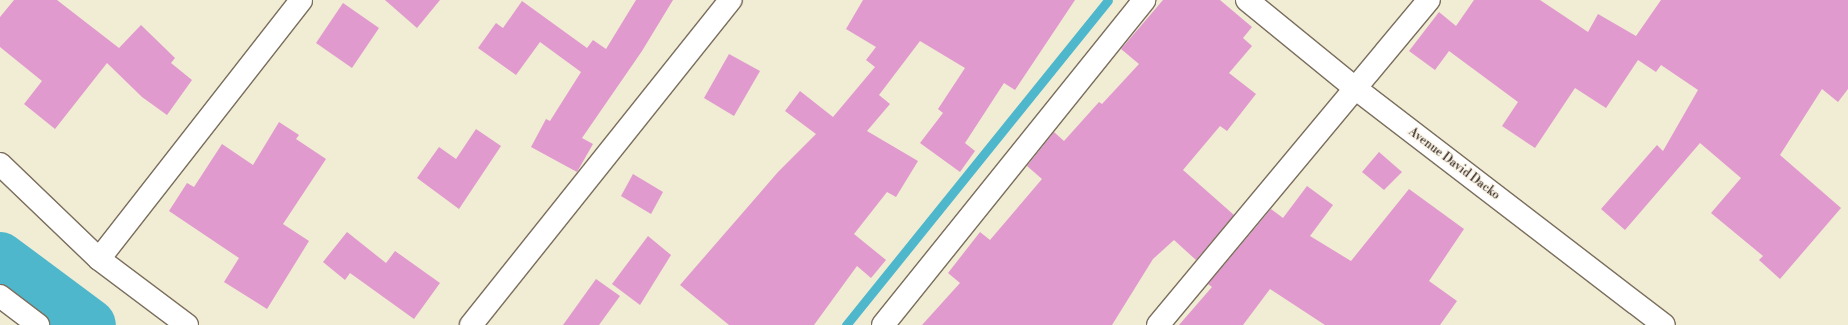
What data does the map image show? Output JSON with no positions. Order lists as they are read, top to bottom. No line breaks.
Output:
{"streets":{"street":["Avenue David Dacko"]}}
